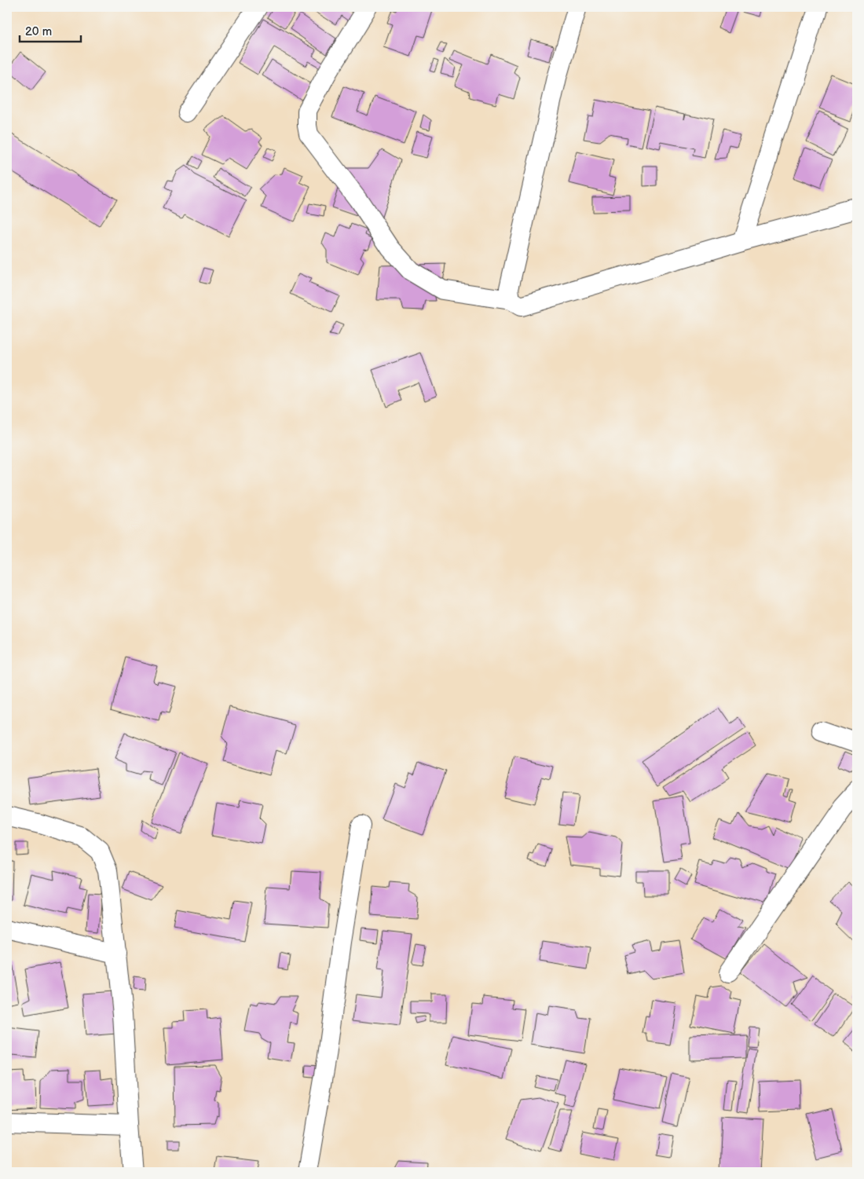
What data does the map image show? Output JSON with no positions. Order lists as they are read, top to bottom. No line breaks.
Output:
{"scale_bar":"20 m"}
